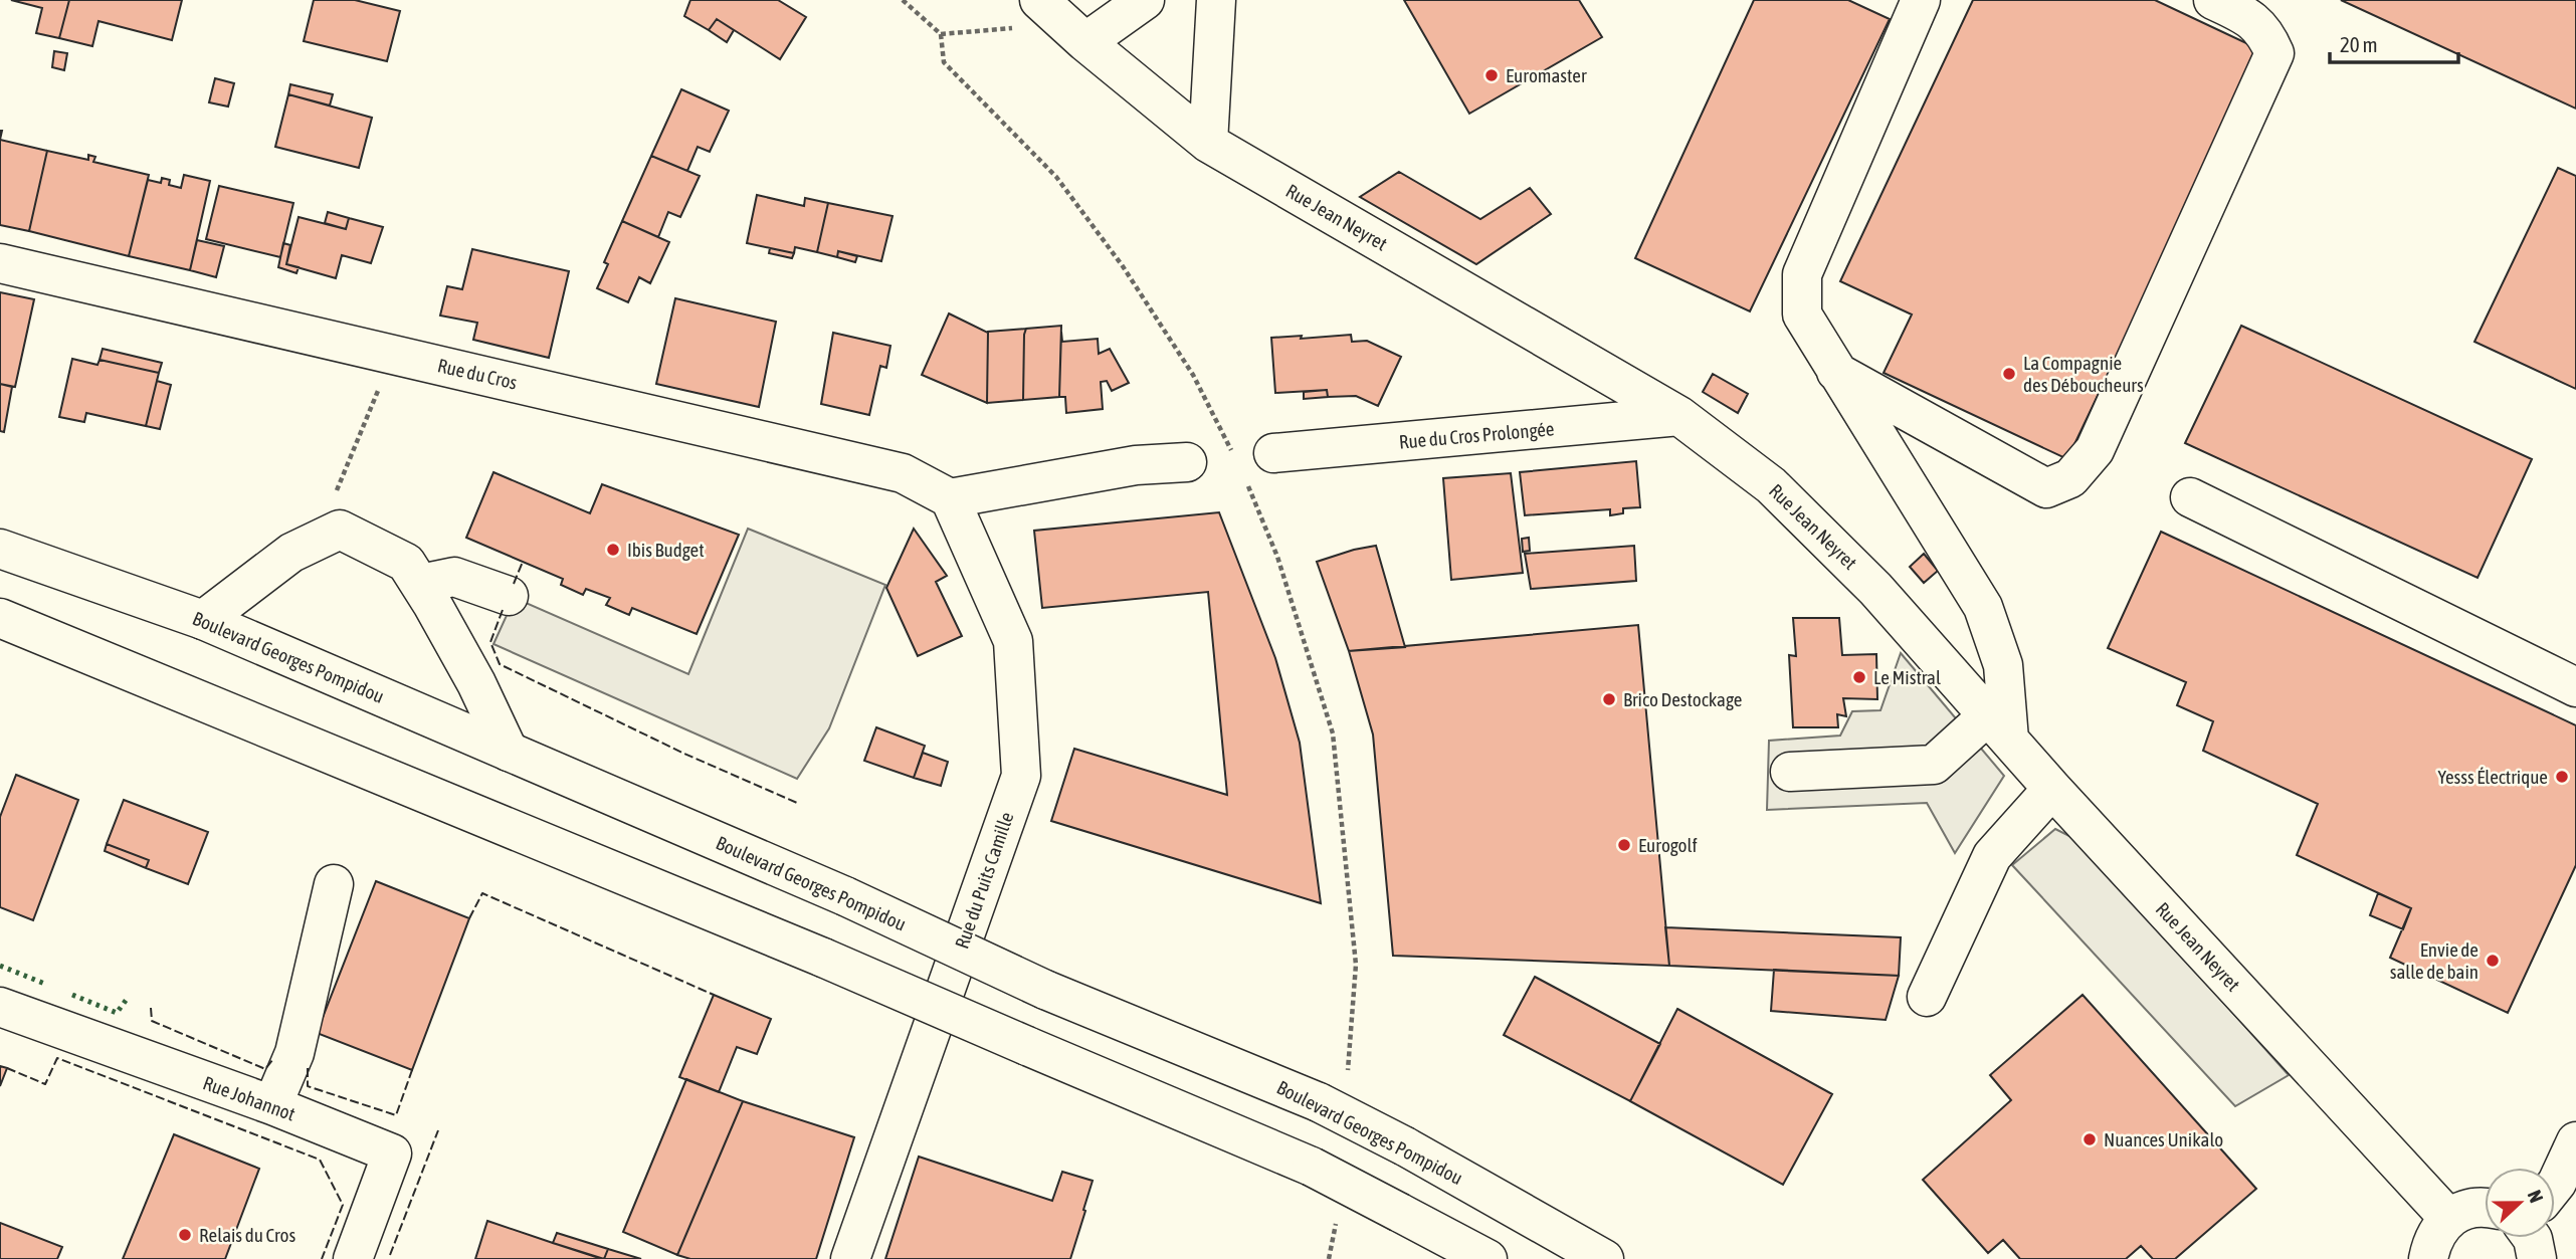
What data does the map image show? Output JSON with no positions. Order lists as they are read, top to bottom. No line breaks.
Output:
{"streets":{"street":["Rue Jean Neyret","Rue du Cros","Rue du Cros Prolongée","Boulevard Georges Pompidou","Rue du Puits Camille","Rue Johannot"]},"crossings":[["Rue Jean Neyret","Rue du Cros Prolongée"],["Rue du Cros","Rue du Puits Camille"]],"places":["Euromaster","La Compagnie des Déboucheurs","Ibis Budget","Le Mistral","Brico Destockage","Yesss Électrique","Eurogolf","Envie de salle de bain","Nuances Unikalo","Relais du Cros"],"scale_bar":"20 m","north":"right"}
